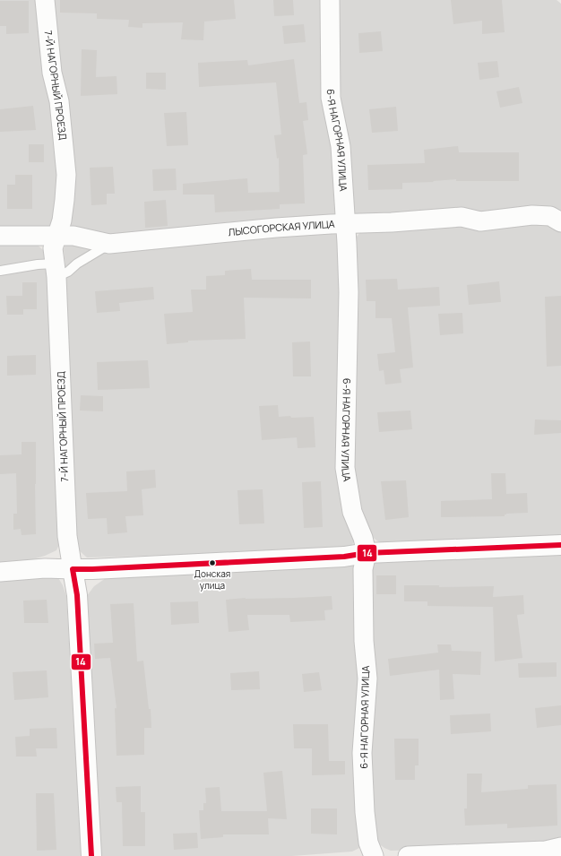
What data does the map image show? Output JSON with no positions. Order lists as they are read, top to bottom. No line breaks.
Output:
{"streets":{"street":["7-Й НАГОРНЫЙ ПРОЕЗД","6-Я НАГОРНАЯ УЛИЦА","ЛЫСОГОРСКАЯ УЛИЦА"]},"crossings":[["7-Й НАГОРНЫЙ ПРОЕЗД","ЛЫСОГОРСКАЯ УЛИЦА"],["6-Я НАГОРНАЯ УЛИЦА","ЛЫСОГОРСКАЯ УЛИЦА"]],"places":["Донская улица"],"lines":["transit line 14"]}
